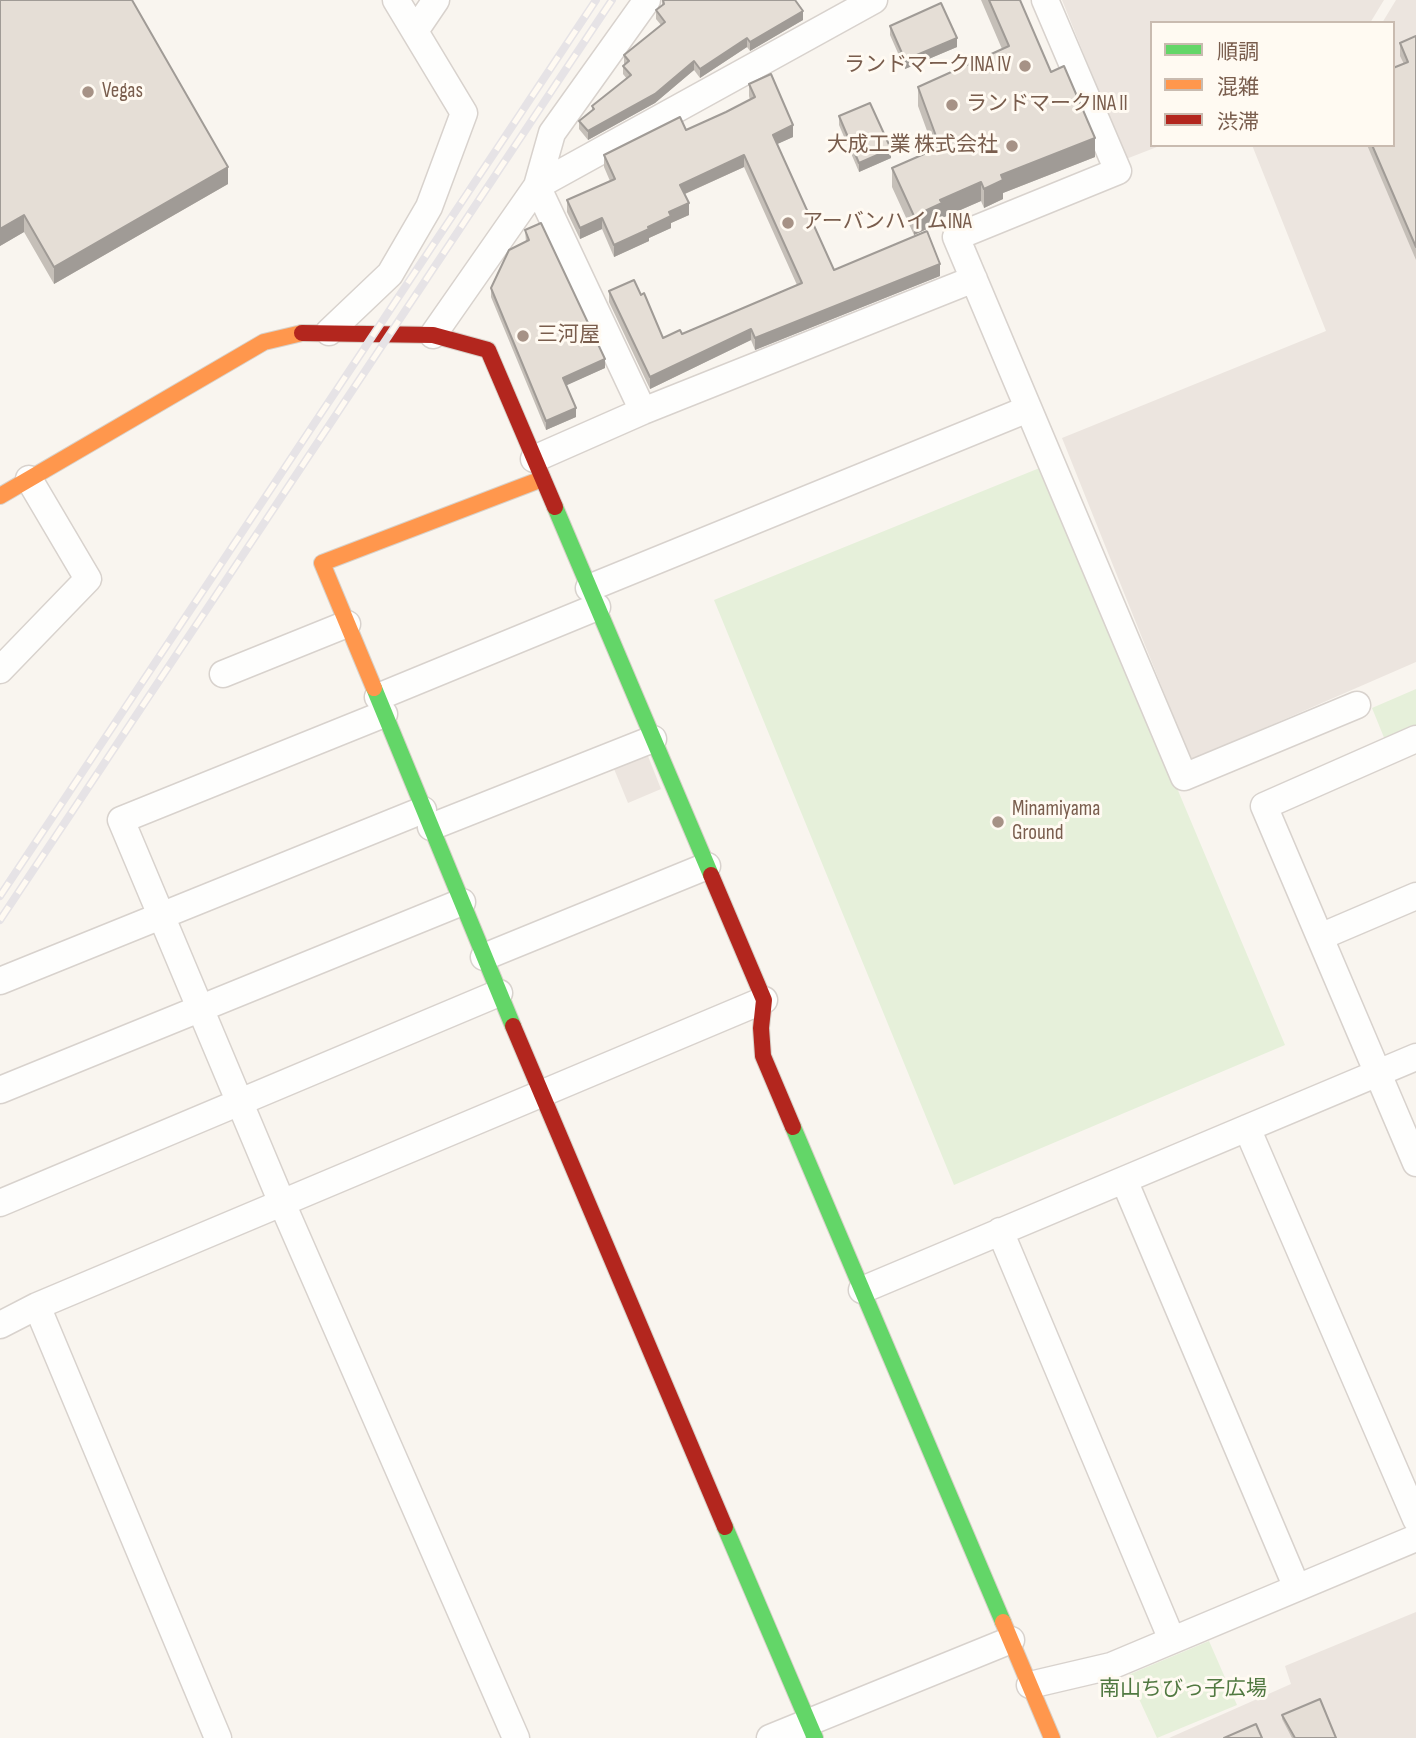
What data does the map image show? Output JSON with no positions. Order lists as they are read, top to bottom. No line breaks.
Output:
{"parks":["南山ちびっ子広場"],"places":["ランドマークINA IV","Vegas","ランドマークINA II","大成工業 株式会社","アーバンハイムINA","三河屋","Minamiyama Ground"],"legend":["順調","混雑","渋滞"]}
